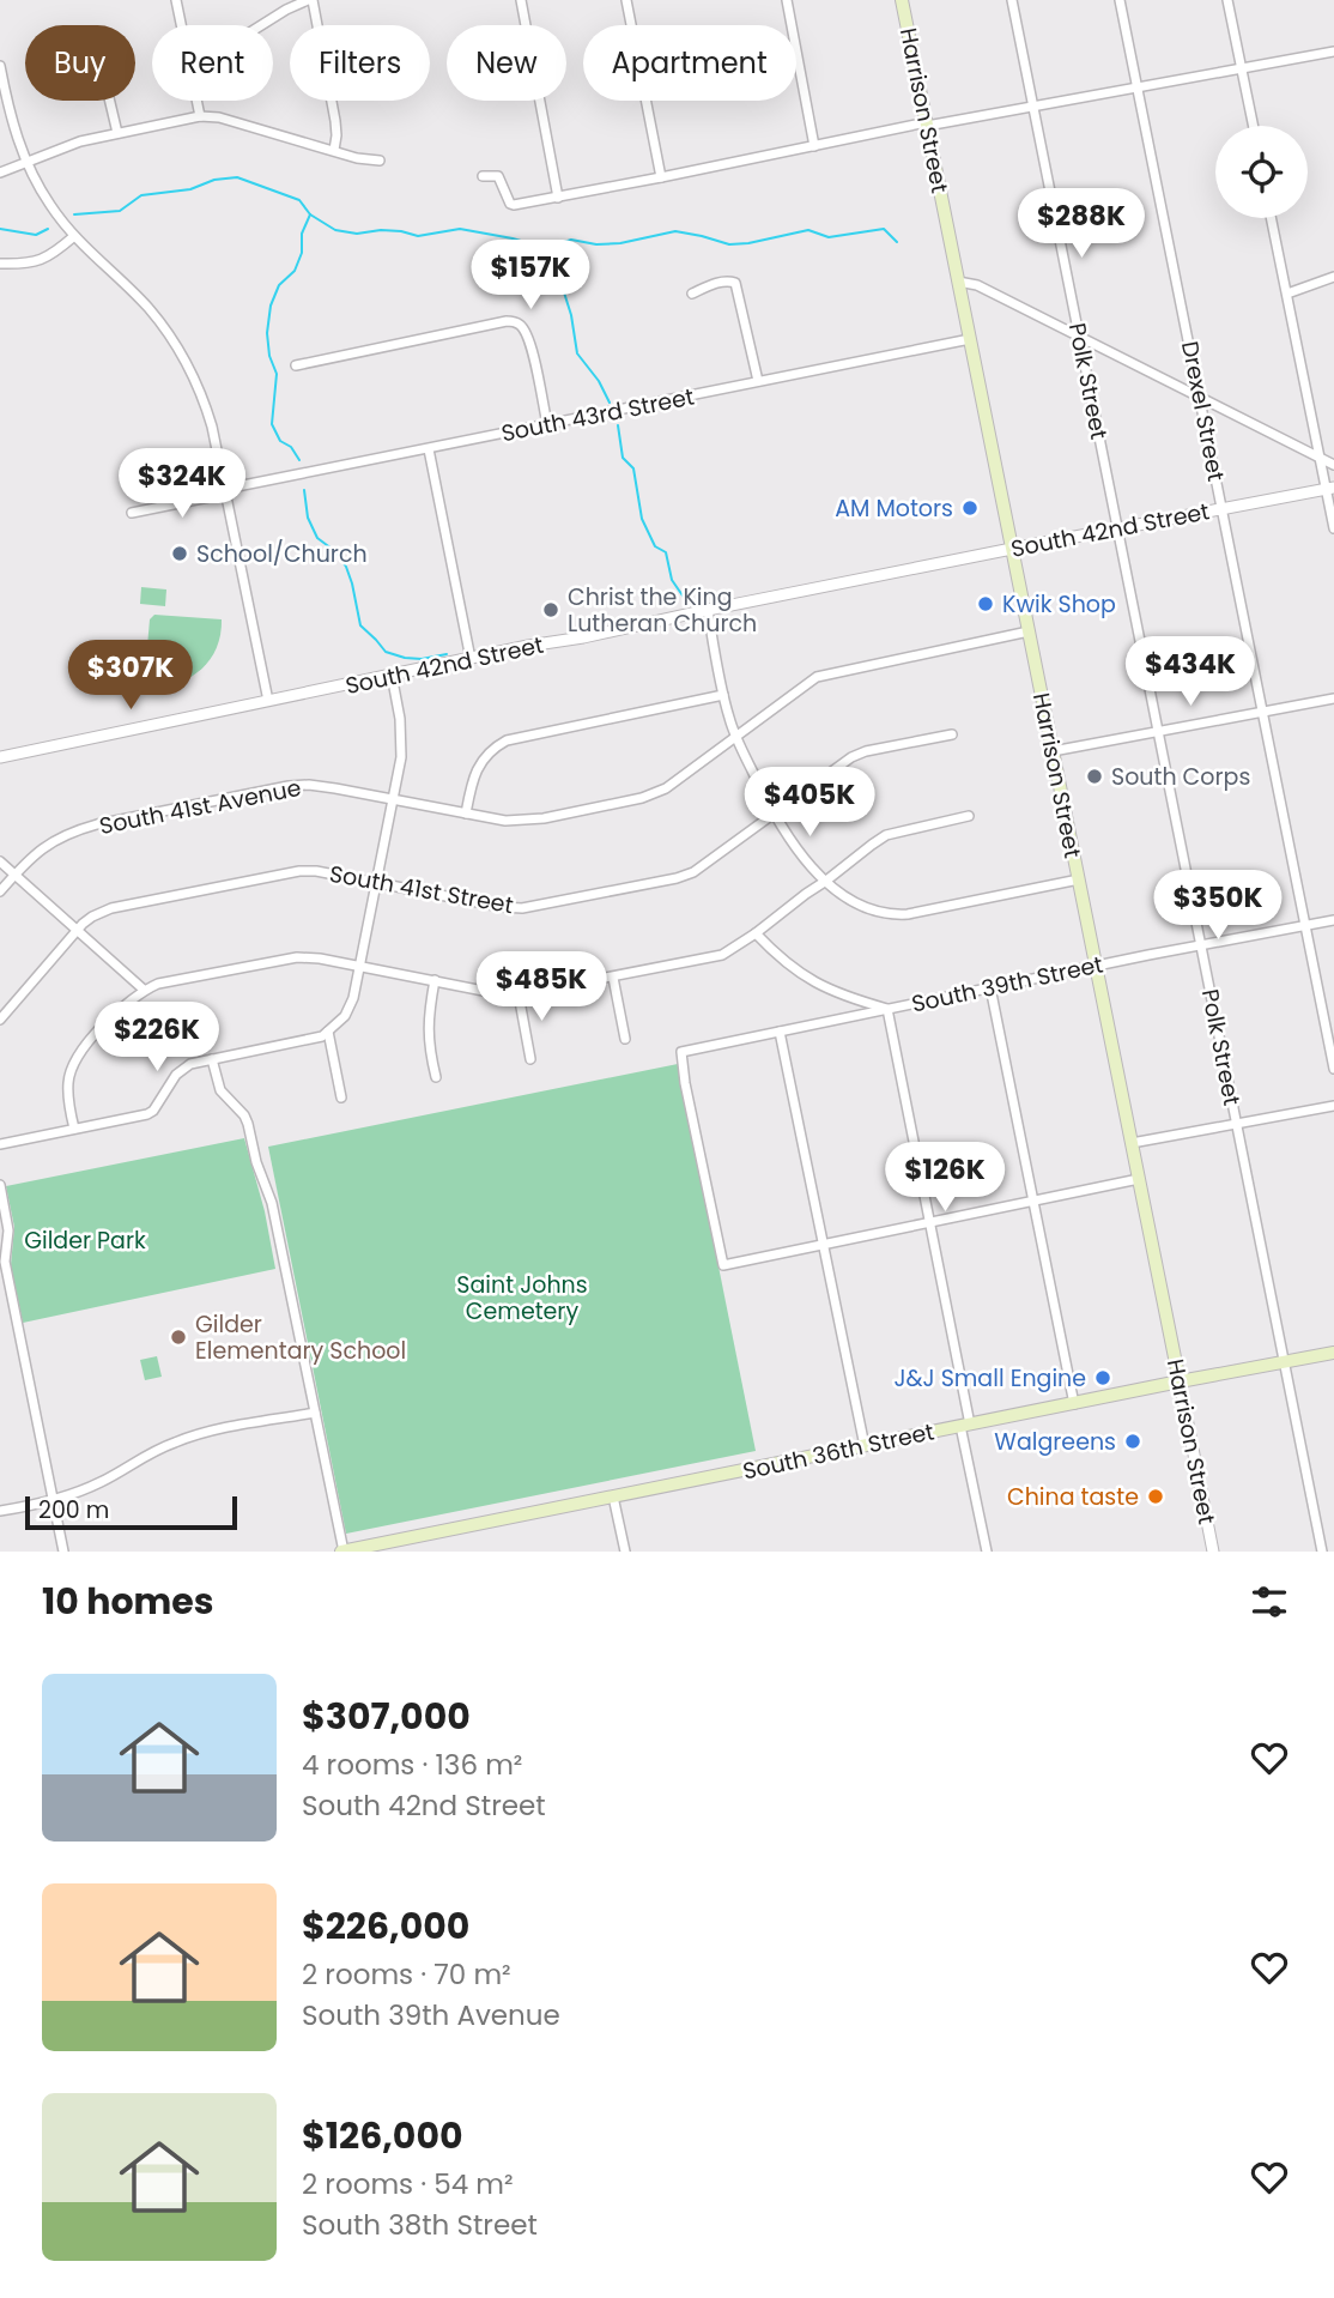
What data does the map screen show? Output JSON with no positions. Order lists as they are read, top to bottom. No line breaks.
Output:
{"streets":{"main road":["Harrison Street","South 36th Street"],"street":["Polk Street","Drexel Street","South 43rd Street","South 42nd Street","South 41st Avenue","South 41st Street","South 39th Street"]},"crossings":[["Harrison Street","South 43rd Street"],["Harrison Street","South 42nd Street"],["Harrison Street","South 41st Avenue"],["Harrison Street","South 39th Street"],["Harrison Street","South 36th Street"],["Polk Street","South 42nd Street"],["Polk Street","South 39th Street"],["Polk Street","South 36th Street"],["Drexel Street","South 42nd Street"],["Drexel Street","South 39th Street"]],"parks":["Gilder Park","Saint Johns Cemetery"],"places":["AM Motors","School/Church","Kwik Shop","Christ the King Lutheran Church","South Corps","Gilder Elementary School","J&J Small Engine","Walgreens","China taste"],"scale_bar":"200 m","page":{"chip":["Buy","Rent","Filters","New","Apartment"],"price":["$288K","$157K","$324K","$434K","$307K","$405K","$350K","$485K","$226K","$126K"],"scale":"200 m","heading":"10 homes","list":[{"name":"$307,000","note":"4 rooms · 136 m² · South 42nd Street"},{"name":"$226,000","note":"2 rooms · 70 m² · South 39th Avenue"},{"name":"$126,000","note":"2 rooms · 54 m² · South 38th Street"}]}}
